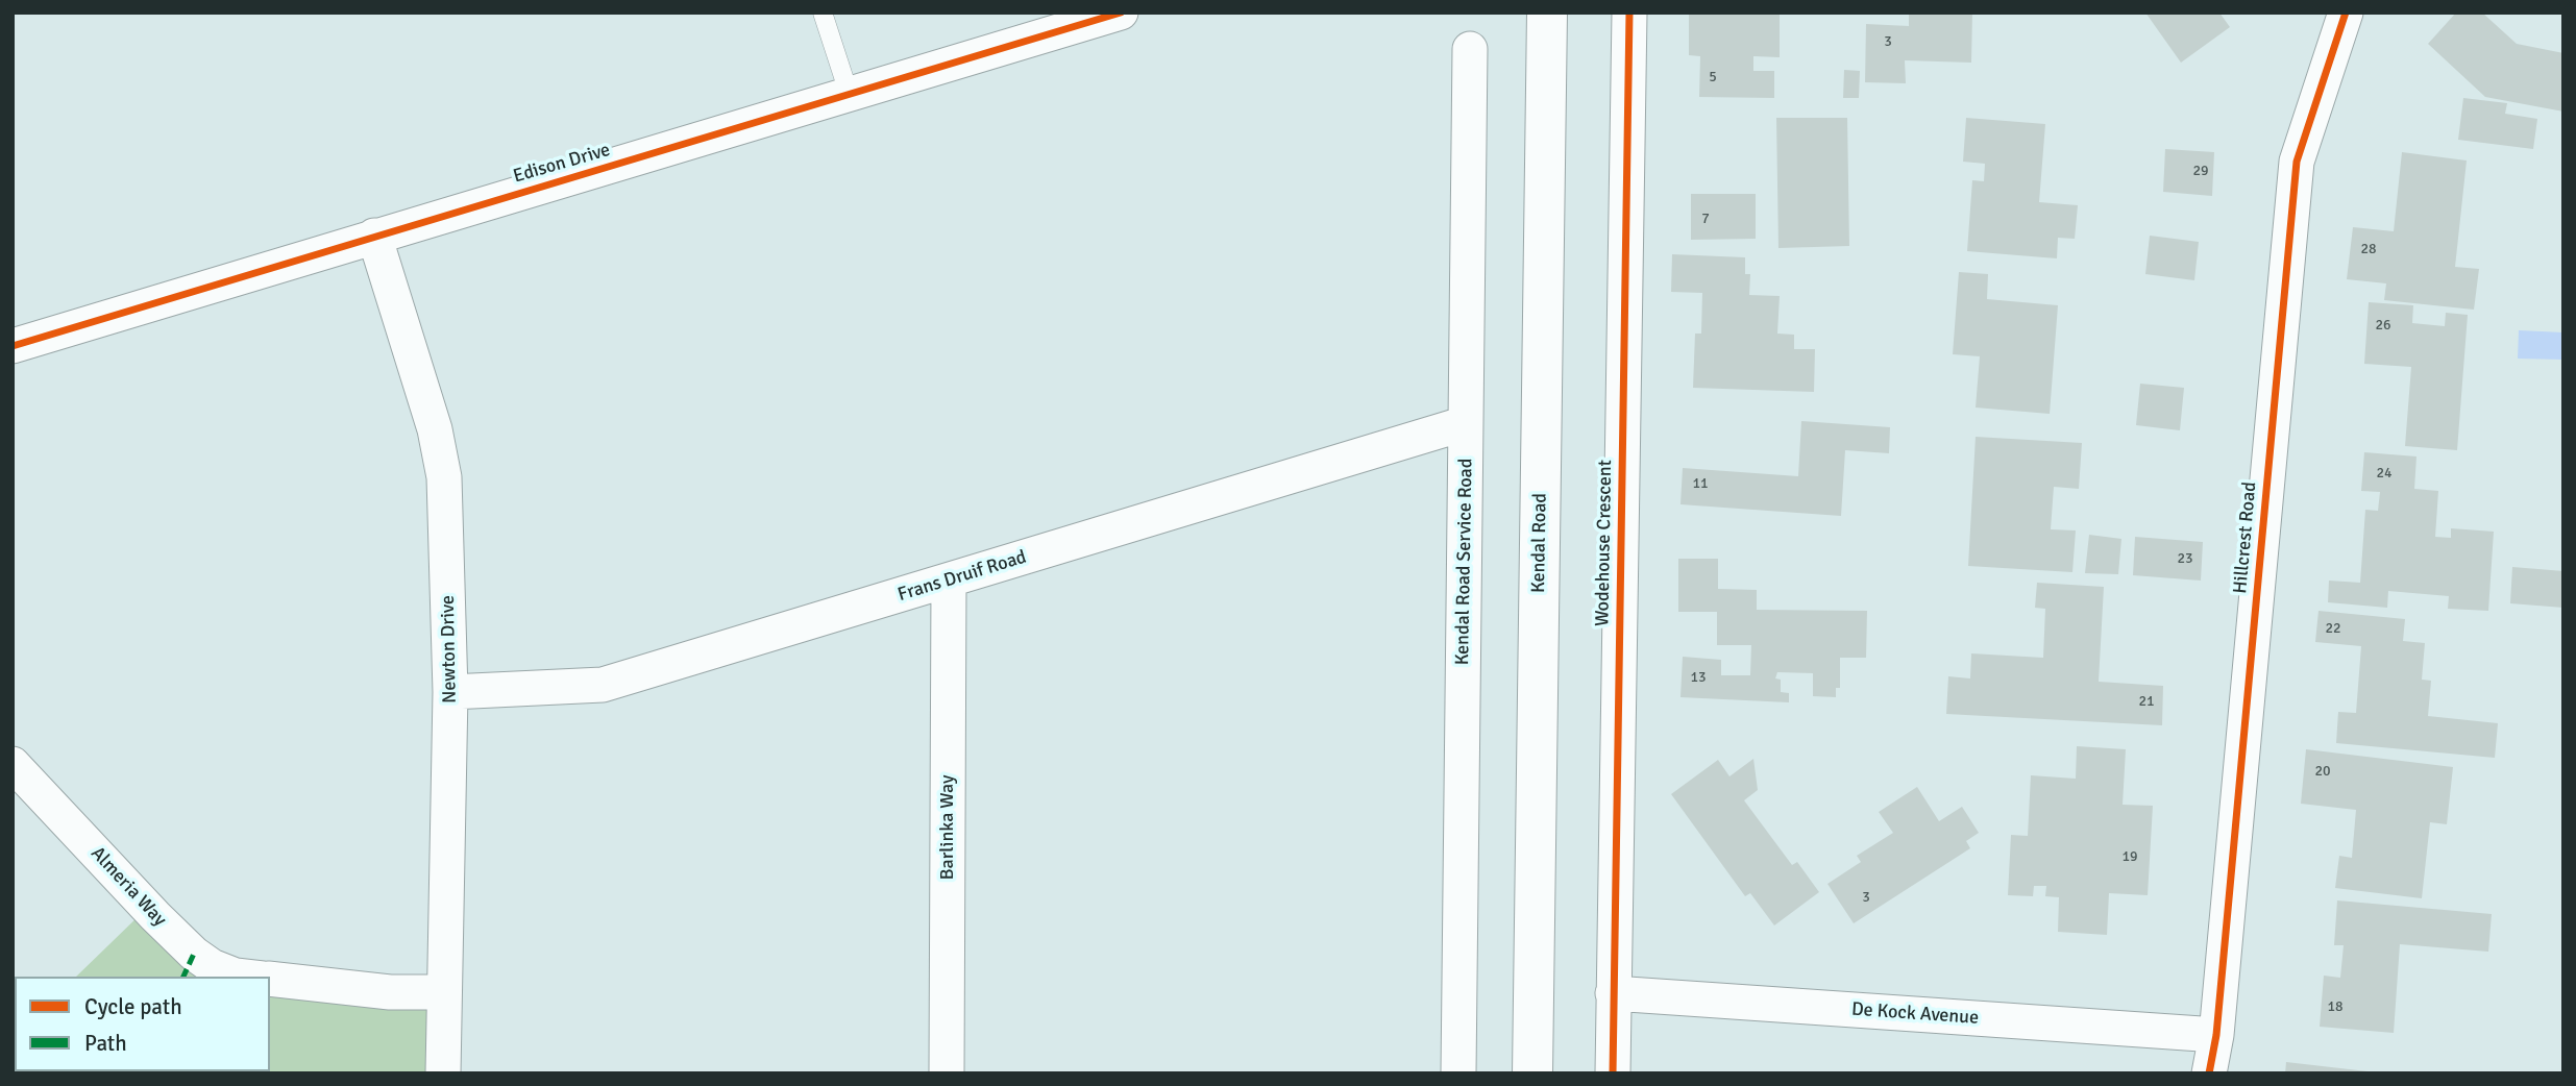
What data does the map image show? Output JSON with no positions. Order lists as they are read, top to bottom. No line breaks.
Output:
{"streets":{"main road":["Kendal Road"],"street":["Edison Drive","Hillcrest Road","Wodehouse Crescent","Kendal Road Service Road","Frans Druif Road","Newton Drive","Barlinka Way","Almeria Way","De Kock Avenue"]},"crossings":[["Edison Drive","Newton Drive"],["Hillcrest Road","De Kock Avenue"],["Wodehouse Crescent","De Kock Avenue"],["Kendal Road Service Road","Frans Druif Road"],["Frans Druif Road","Newton Drive"],["Frans Druif Road","Barlinka Way"],["Newton Drive","Almeria Way"]],"house_numbers":["3","5","29","7","28","26","24","11","23","22","13","21","20","19","3","18"],"legend":["Cycle path","Path"]}
